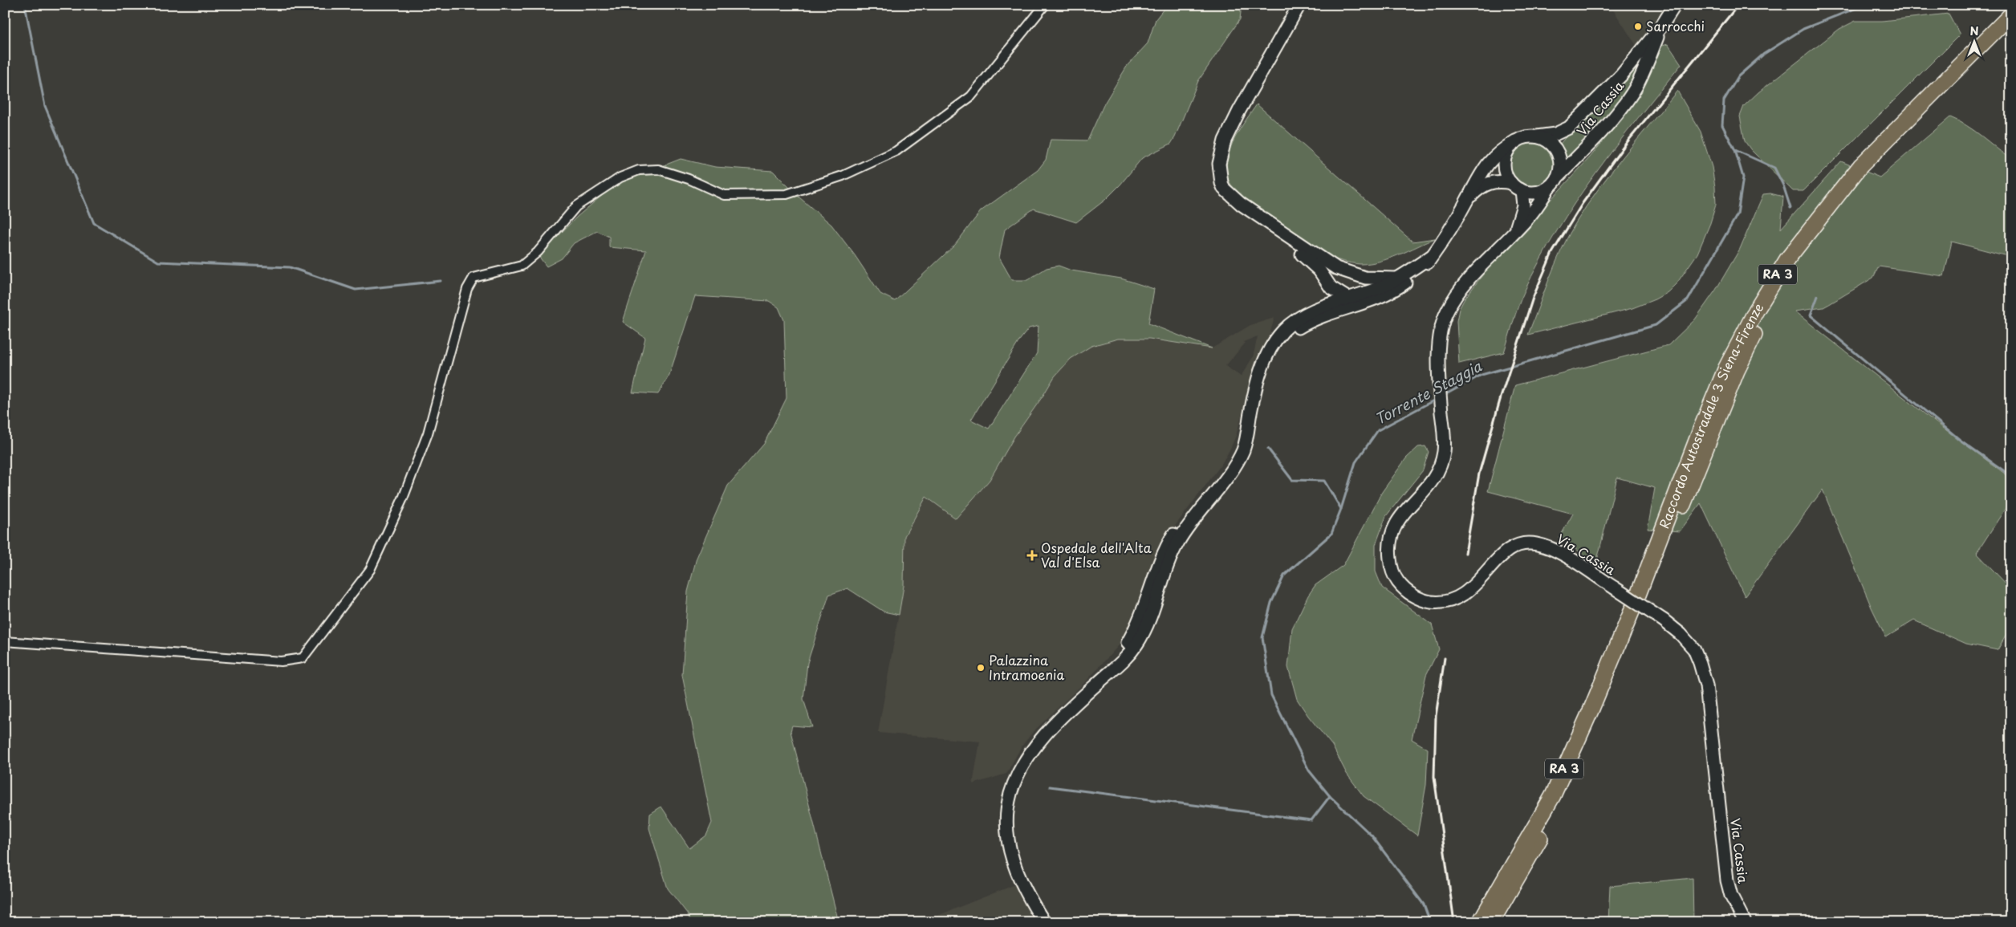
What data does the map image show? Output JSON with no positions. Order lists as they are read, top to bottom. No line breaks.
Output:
{"streets":{"highway":["RA 3","Raccordo Autostradale 3 Siena-Firenze"],"main road":["Via Cassia"]},"water":["Torrente Staggia"],"places":{"other":["Sarrocchi","Palazzina Intramoenia"],"health":["Ospedale dell'Alta Val d'Elsa"]},"north":"top"}
